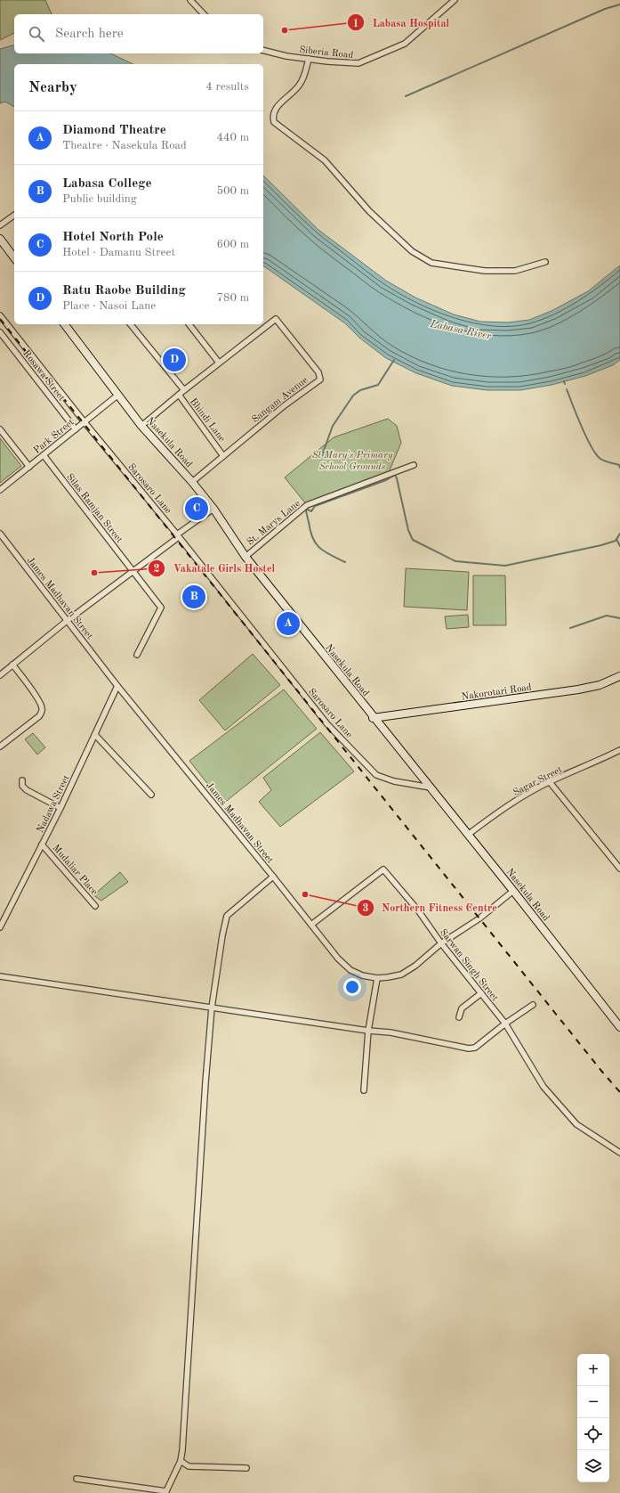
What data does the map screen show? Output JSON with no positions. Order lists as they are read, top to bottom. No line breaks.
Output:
{"streets":{"main road":["Nasekula Road","Nakorotari Road"],"street":["Siberia Road","Rosawa Street","Sangam Avenue","Bhindi Lane","Park Street","Sarosaro Lane","Silas Ramjan Street","St. Marys Lane","James Madhavan Street","Sagar Street","Nadawa Street","Mudaliar Place","Sarwan Singh Street"]},"crossings":[["Rosawa Street","Park Street"],["Sangam Avenue","Bhindi Lane"],["Sangam Avenue","Nasekula Road"],["Park Street","Nasekula Road"],["Park Street","Sarosaro Lane"],["Park Street","Silas Ramjan Street"],["Nasekula Road","Sarosaro Lane"],["Nasekula Road","St. Marys Lane"],["Nasekula Road","James Madhavan Street"],["Nasekula Road","Nakorotari Road"],["Nasekula Road","Sagar Street"],["James Madhavan Street","Nadawa Street"],["James Madhavan Street","Sarwan Singh Street"],["Nadawa Street","Mudaliar Place"]],"water":["Labasa River"],"parks":["St Mary's Primary School Grounds"],"places":["Labasa Hospital","Vakatale Girls Hostel","Northern Fitness Centre"],"page":{"search":"Search here","heading":["Nearby","4 results"],"list":[{"mark":"A","name":"Diamond Theatre","note":"Theatre · Nasekula Road","value":"440 m"},{"mark":"B","name":"Labasa College","note":"Public building","value":"500 m"},{"mark":"C","name":"Hotel North Pole","note":"Hotel · Damanu Street","value":"600 m"},{"mark":"D","name":"Ratu Raobe Building","note":"Place · Nasoi Lane","value":"780 m"}],"pins":["D","C","B","A"],"map_buttons":["+","−"]}}
